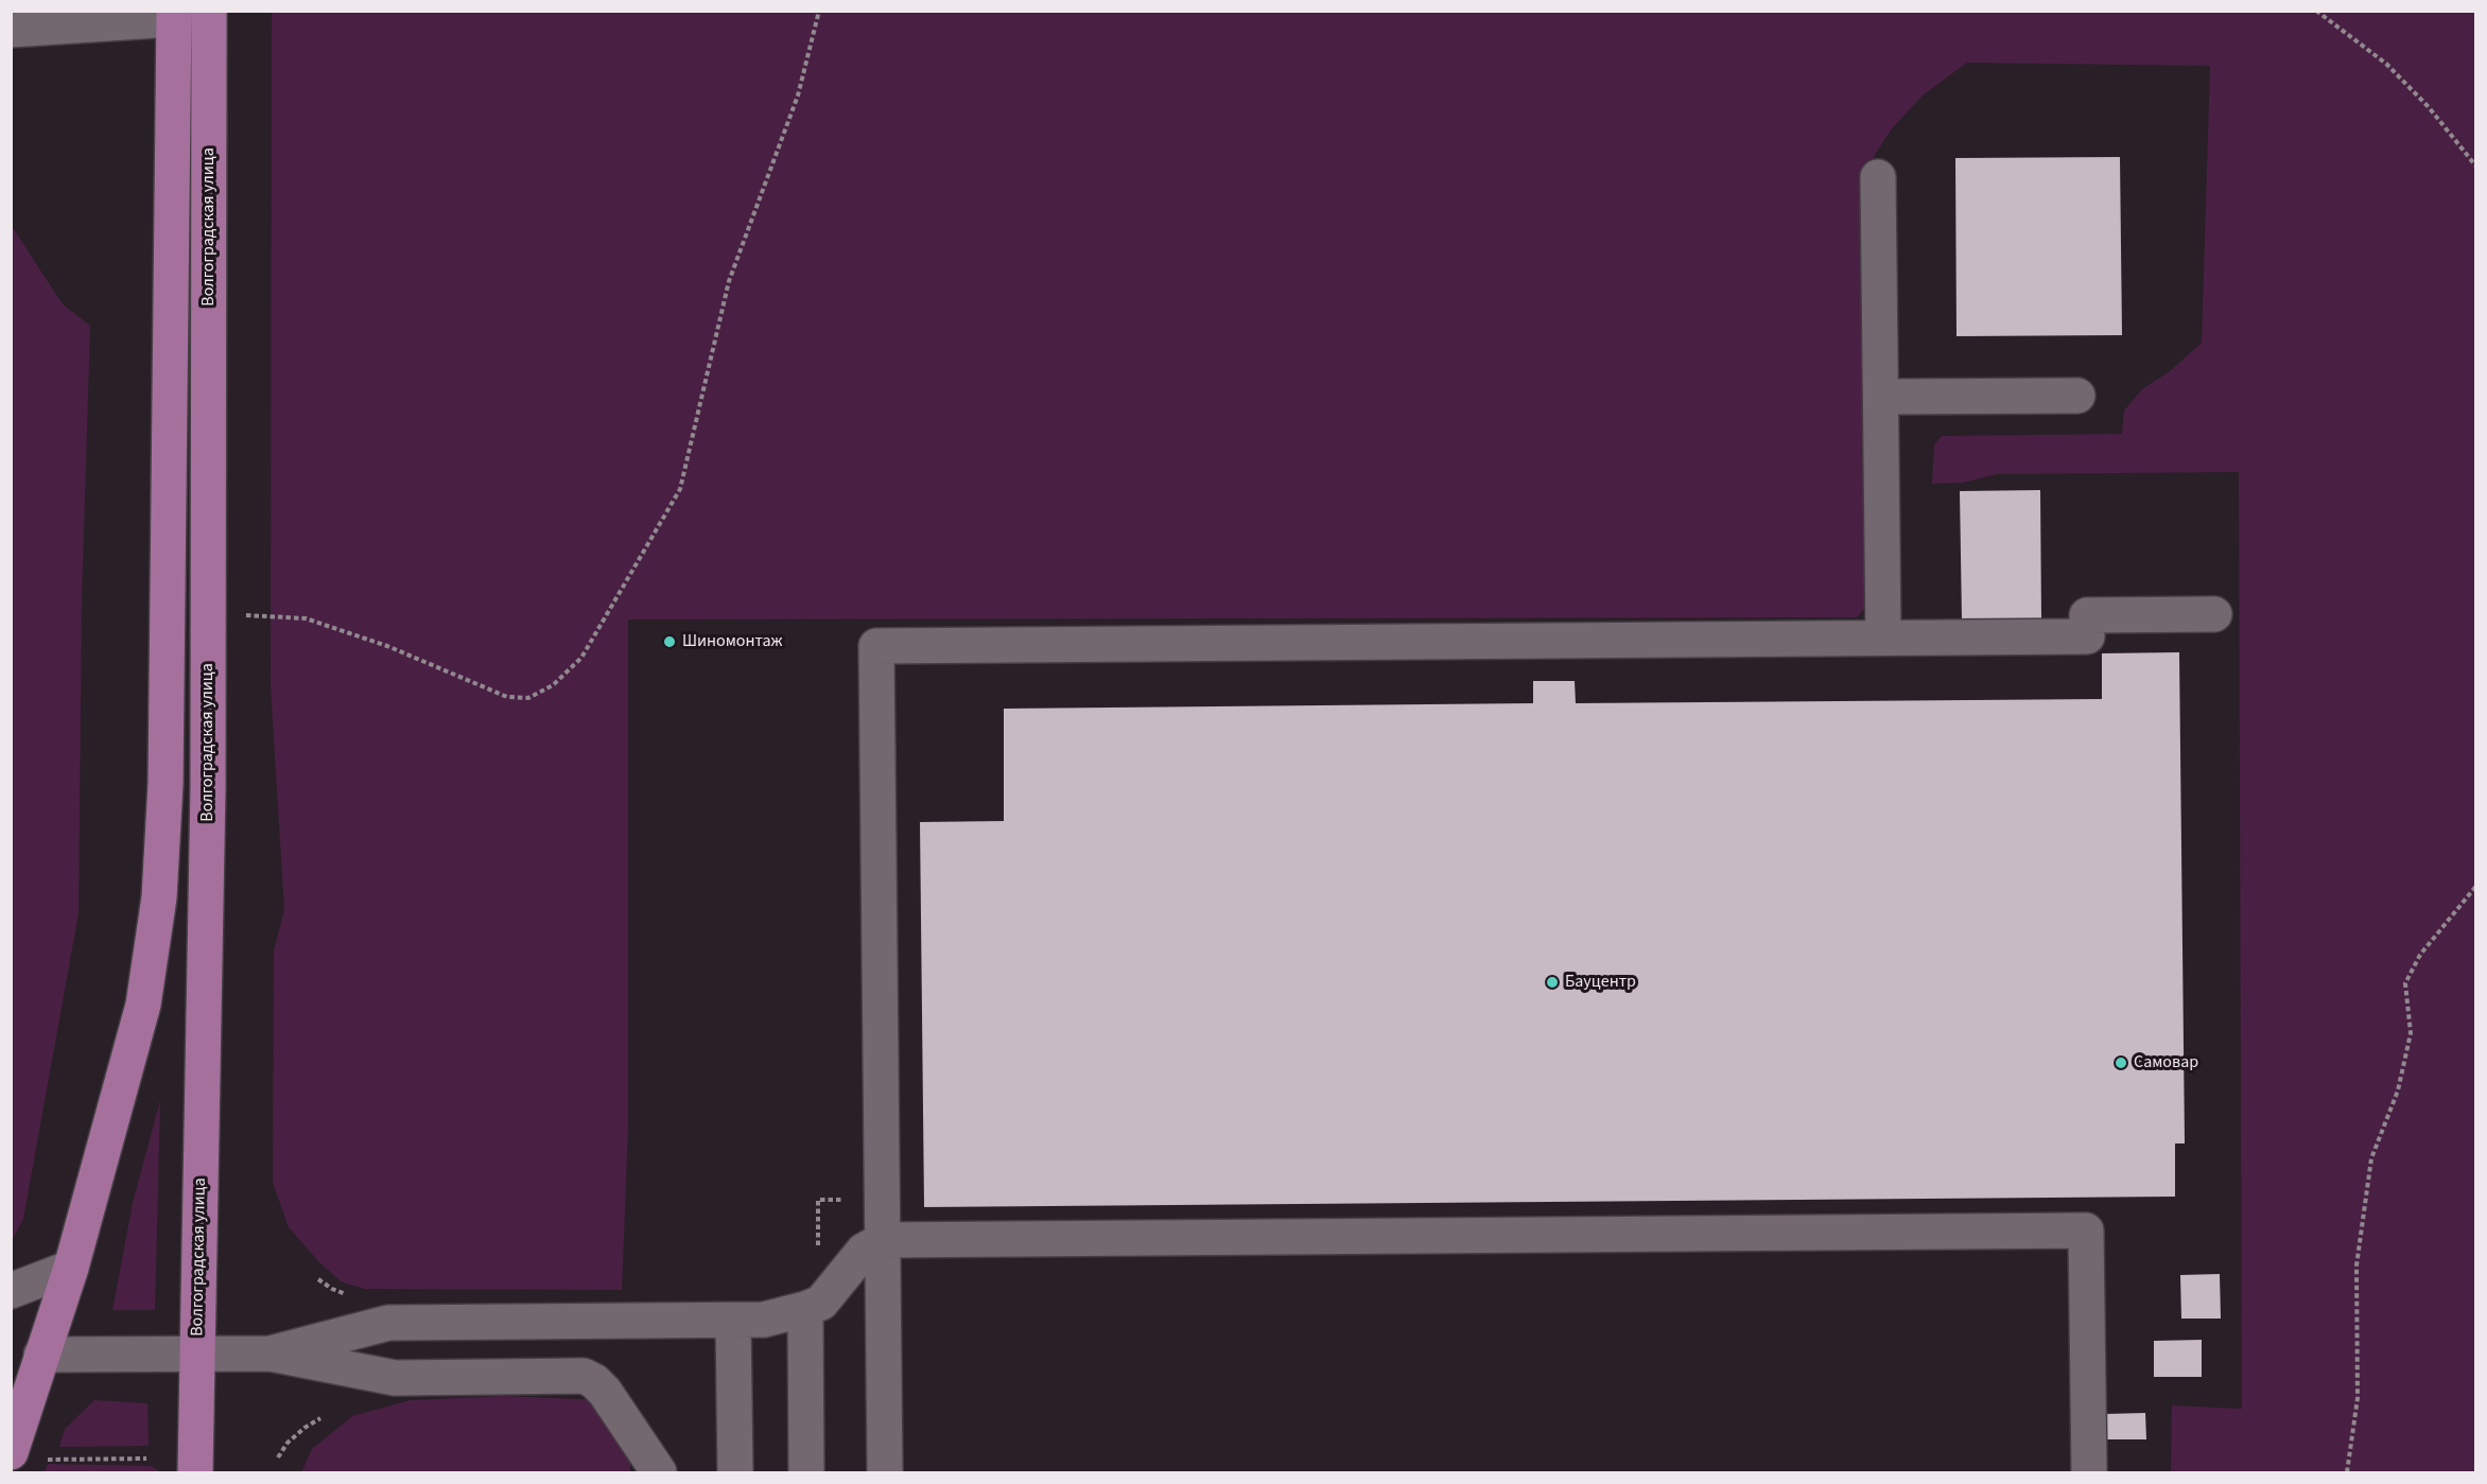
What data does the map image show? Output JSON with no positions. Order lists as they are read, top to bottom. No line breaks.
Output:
{"streets":{"main road":["Волгоградская улица"]},"places":["Шиномонтаж","Бауцентр","Самовар"]}
